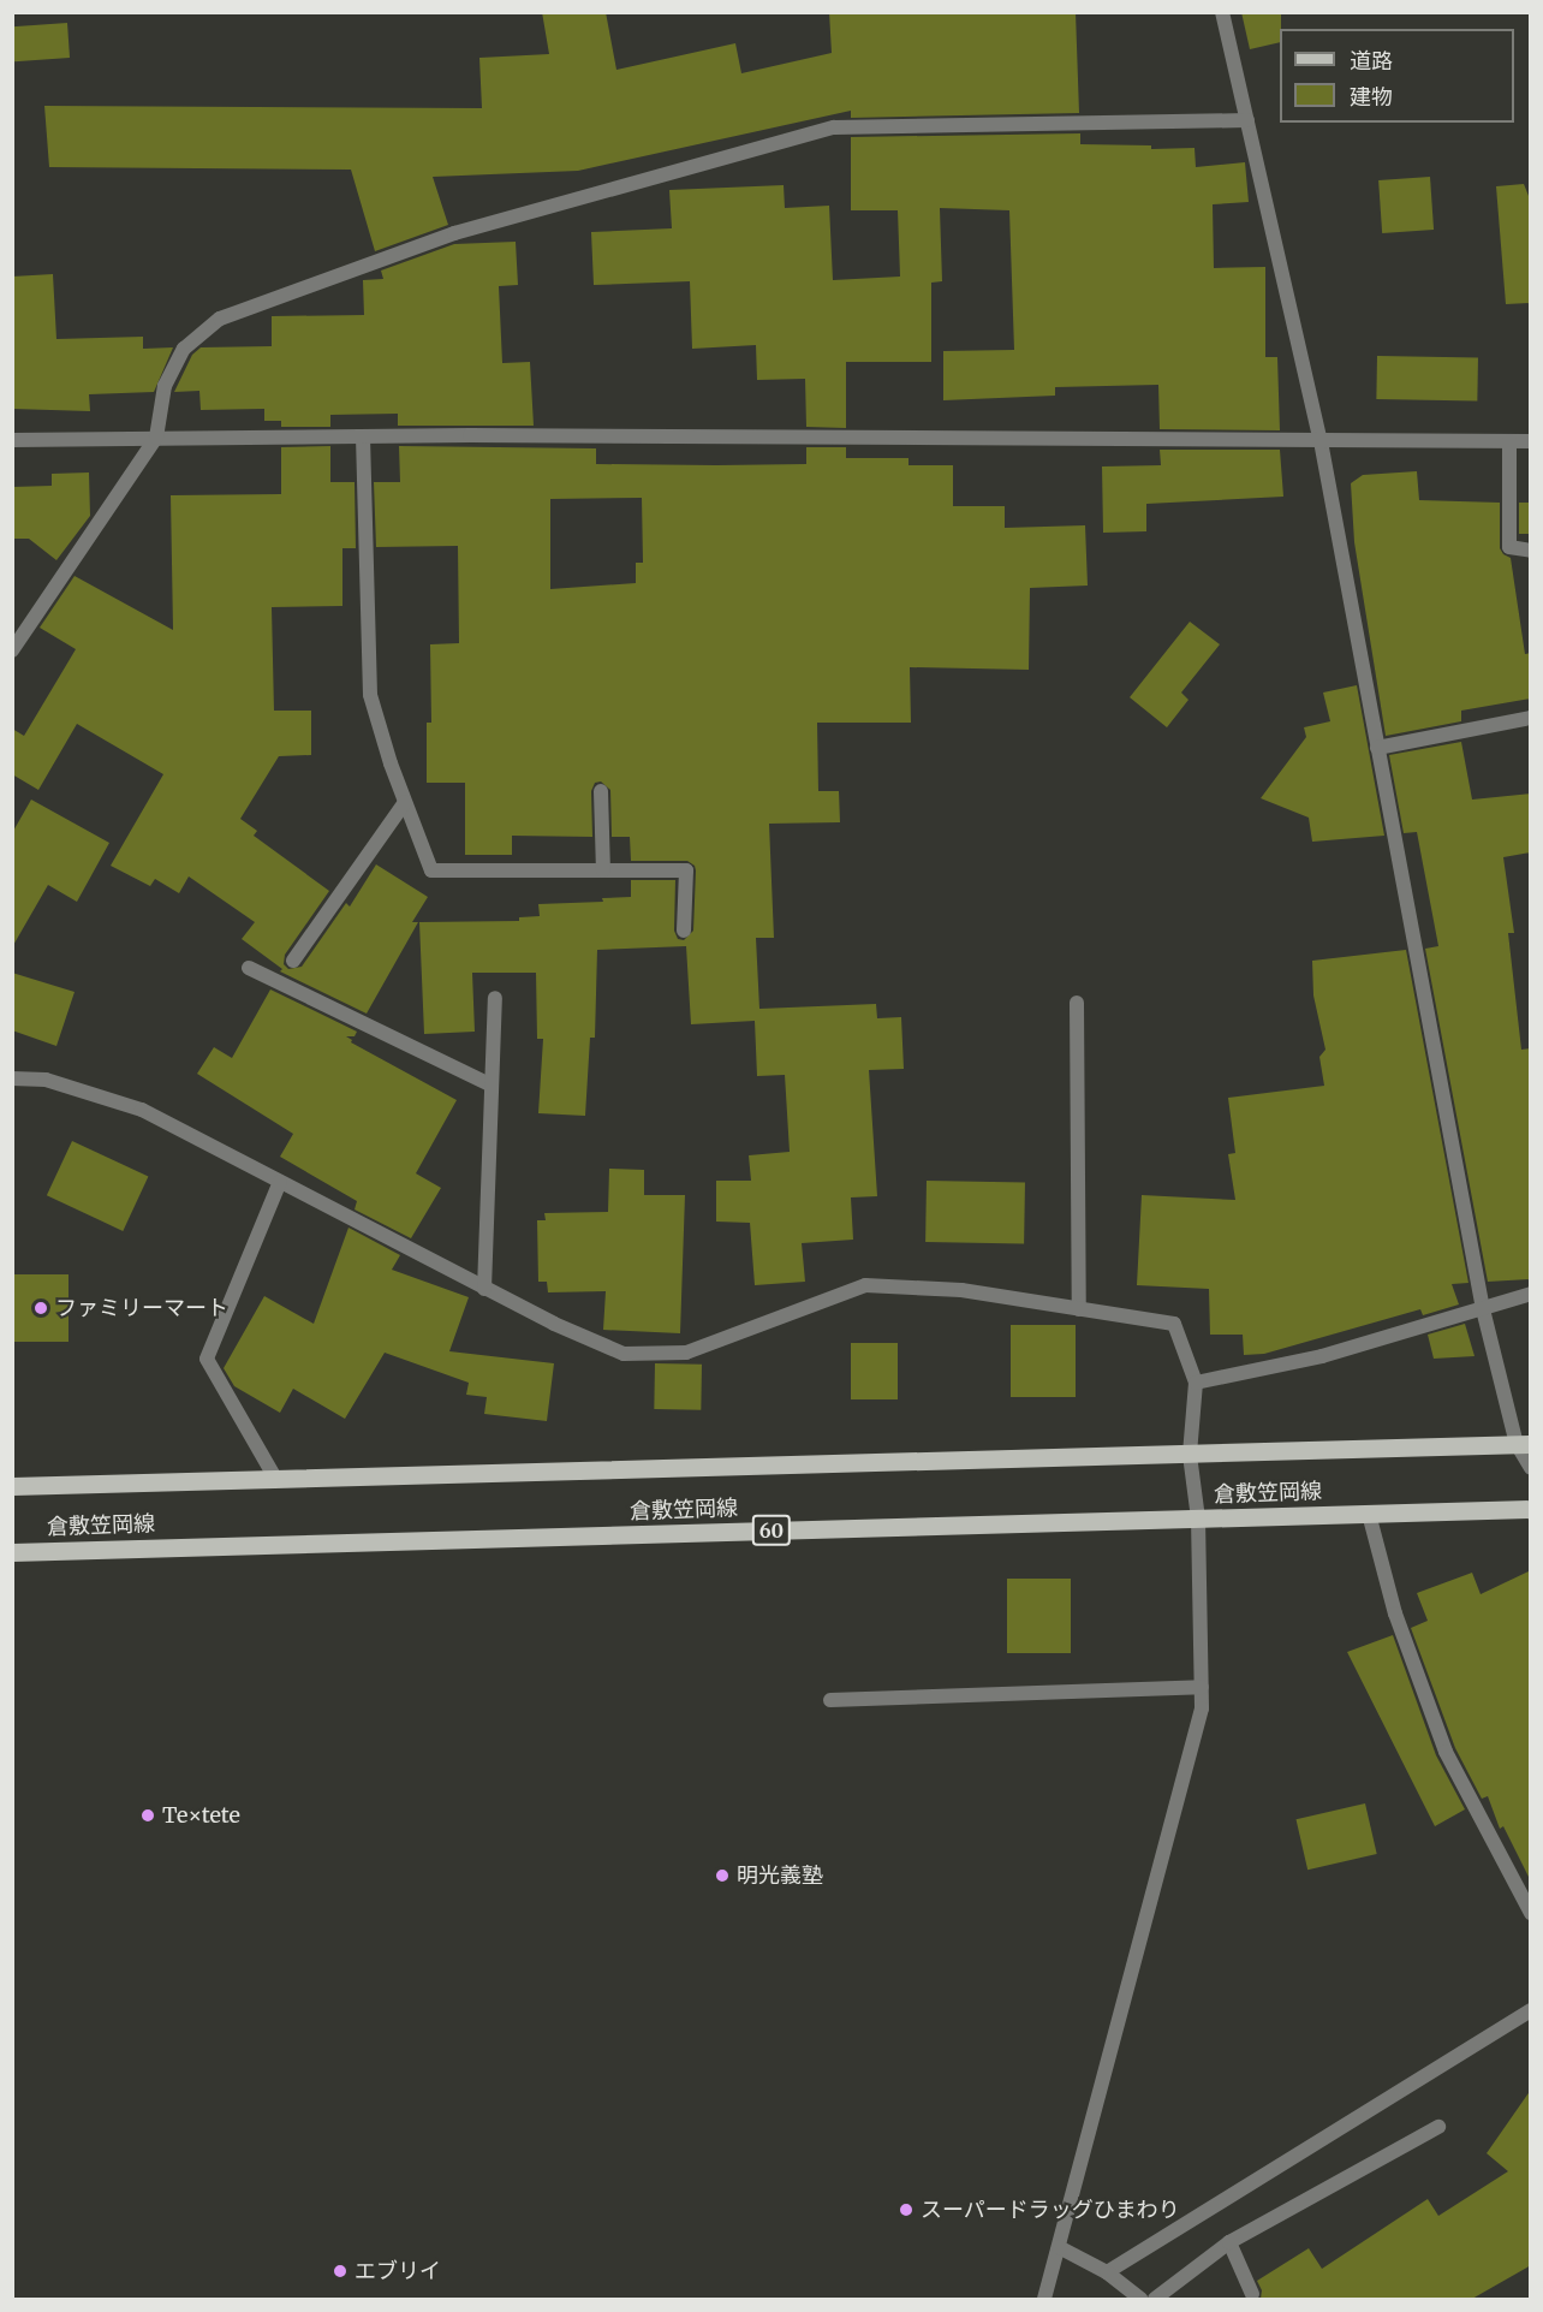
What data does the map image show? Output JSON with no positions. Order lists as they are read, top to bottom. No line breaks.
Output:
{"streets":{"main road":["倉敷笠岡線","60"]},"places":["ファミリーマート","Te×tete","明光義塾","スーパードラッグひまわり","エブリイ"],"legend":["道路","建物"]}
